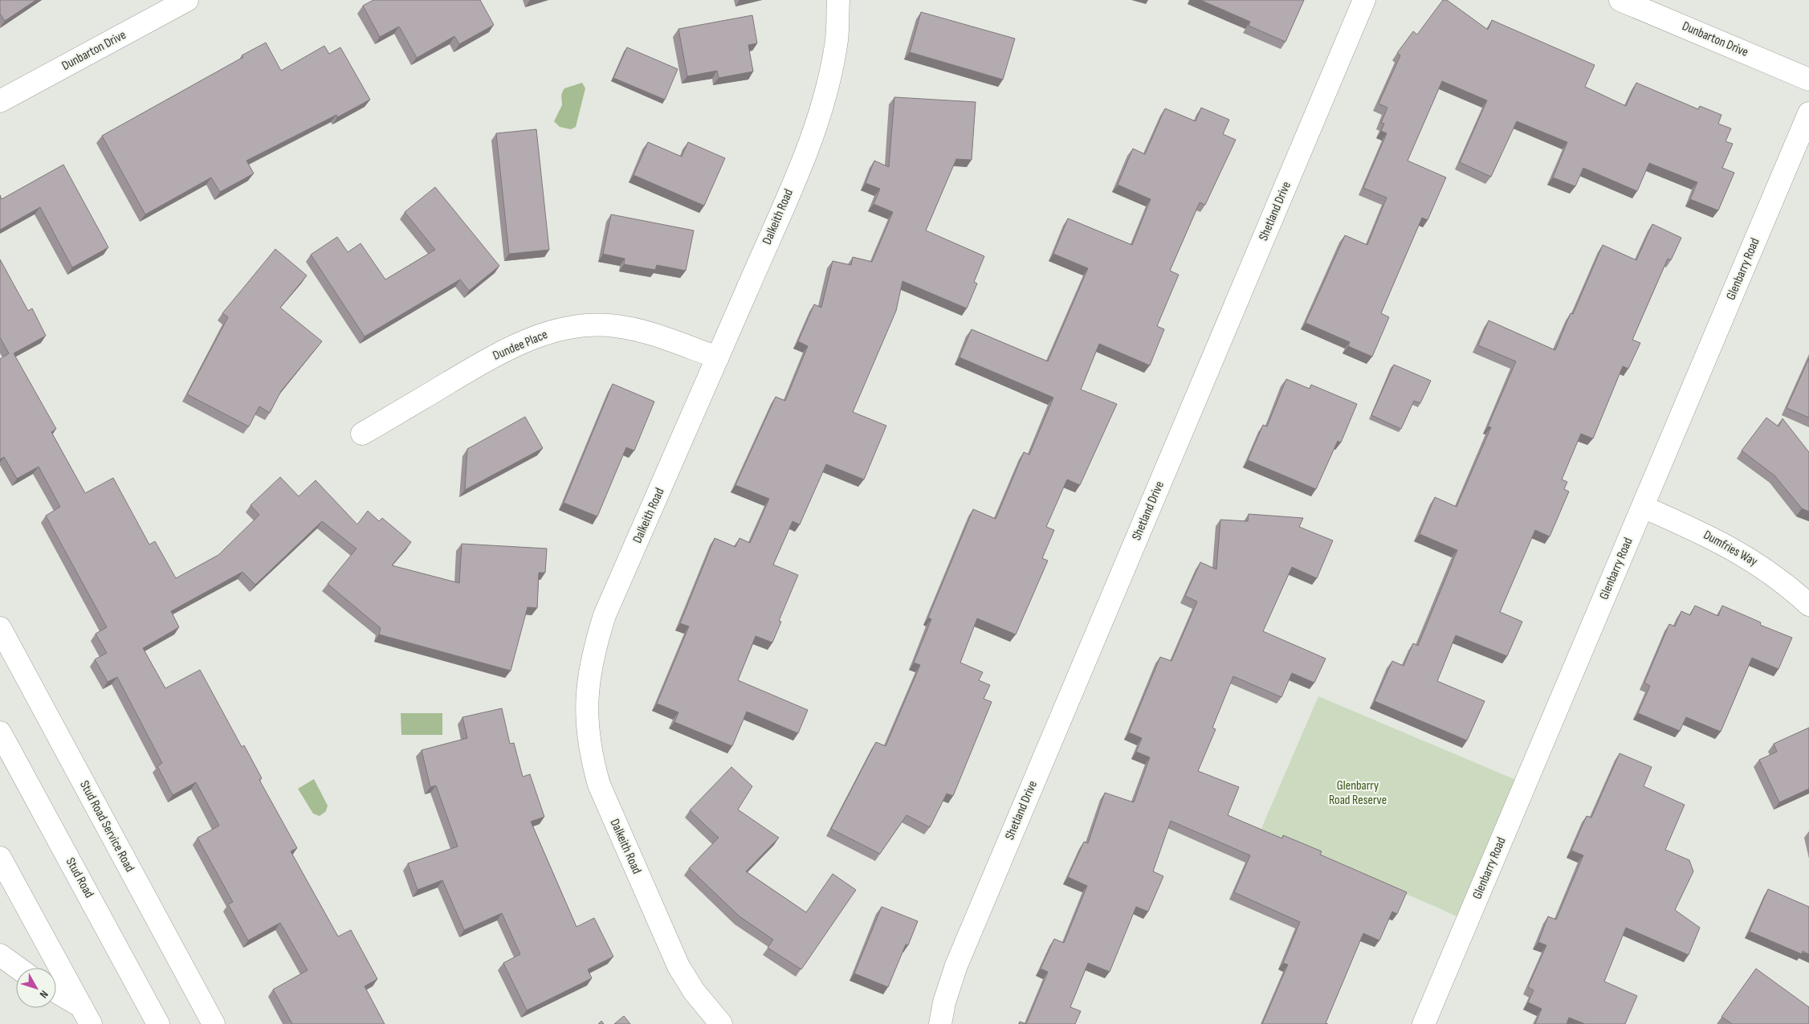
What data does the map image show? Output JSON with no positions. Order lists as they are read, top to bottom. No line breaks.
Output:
{"streets":{"street":["Dunbarton Drive","Shetland Drive","Dalkeith Road","Glenbarry Road","Dundee Place","Dumfries Way","Stud Road Service Road","Stud Road"]},"crossings":[["Dalkeith Road","Dundee Place"],["Glenbarry Road","Dumfries Way"]],"parks":["Glenbarry Road Reserve"],"north":"bottom right"}
